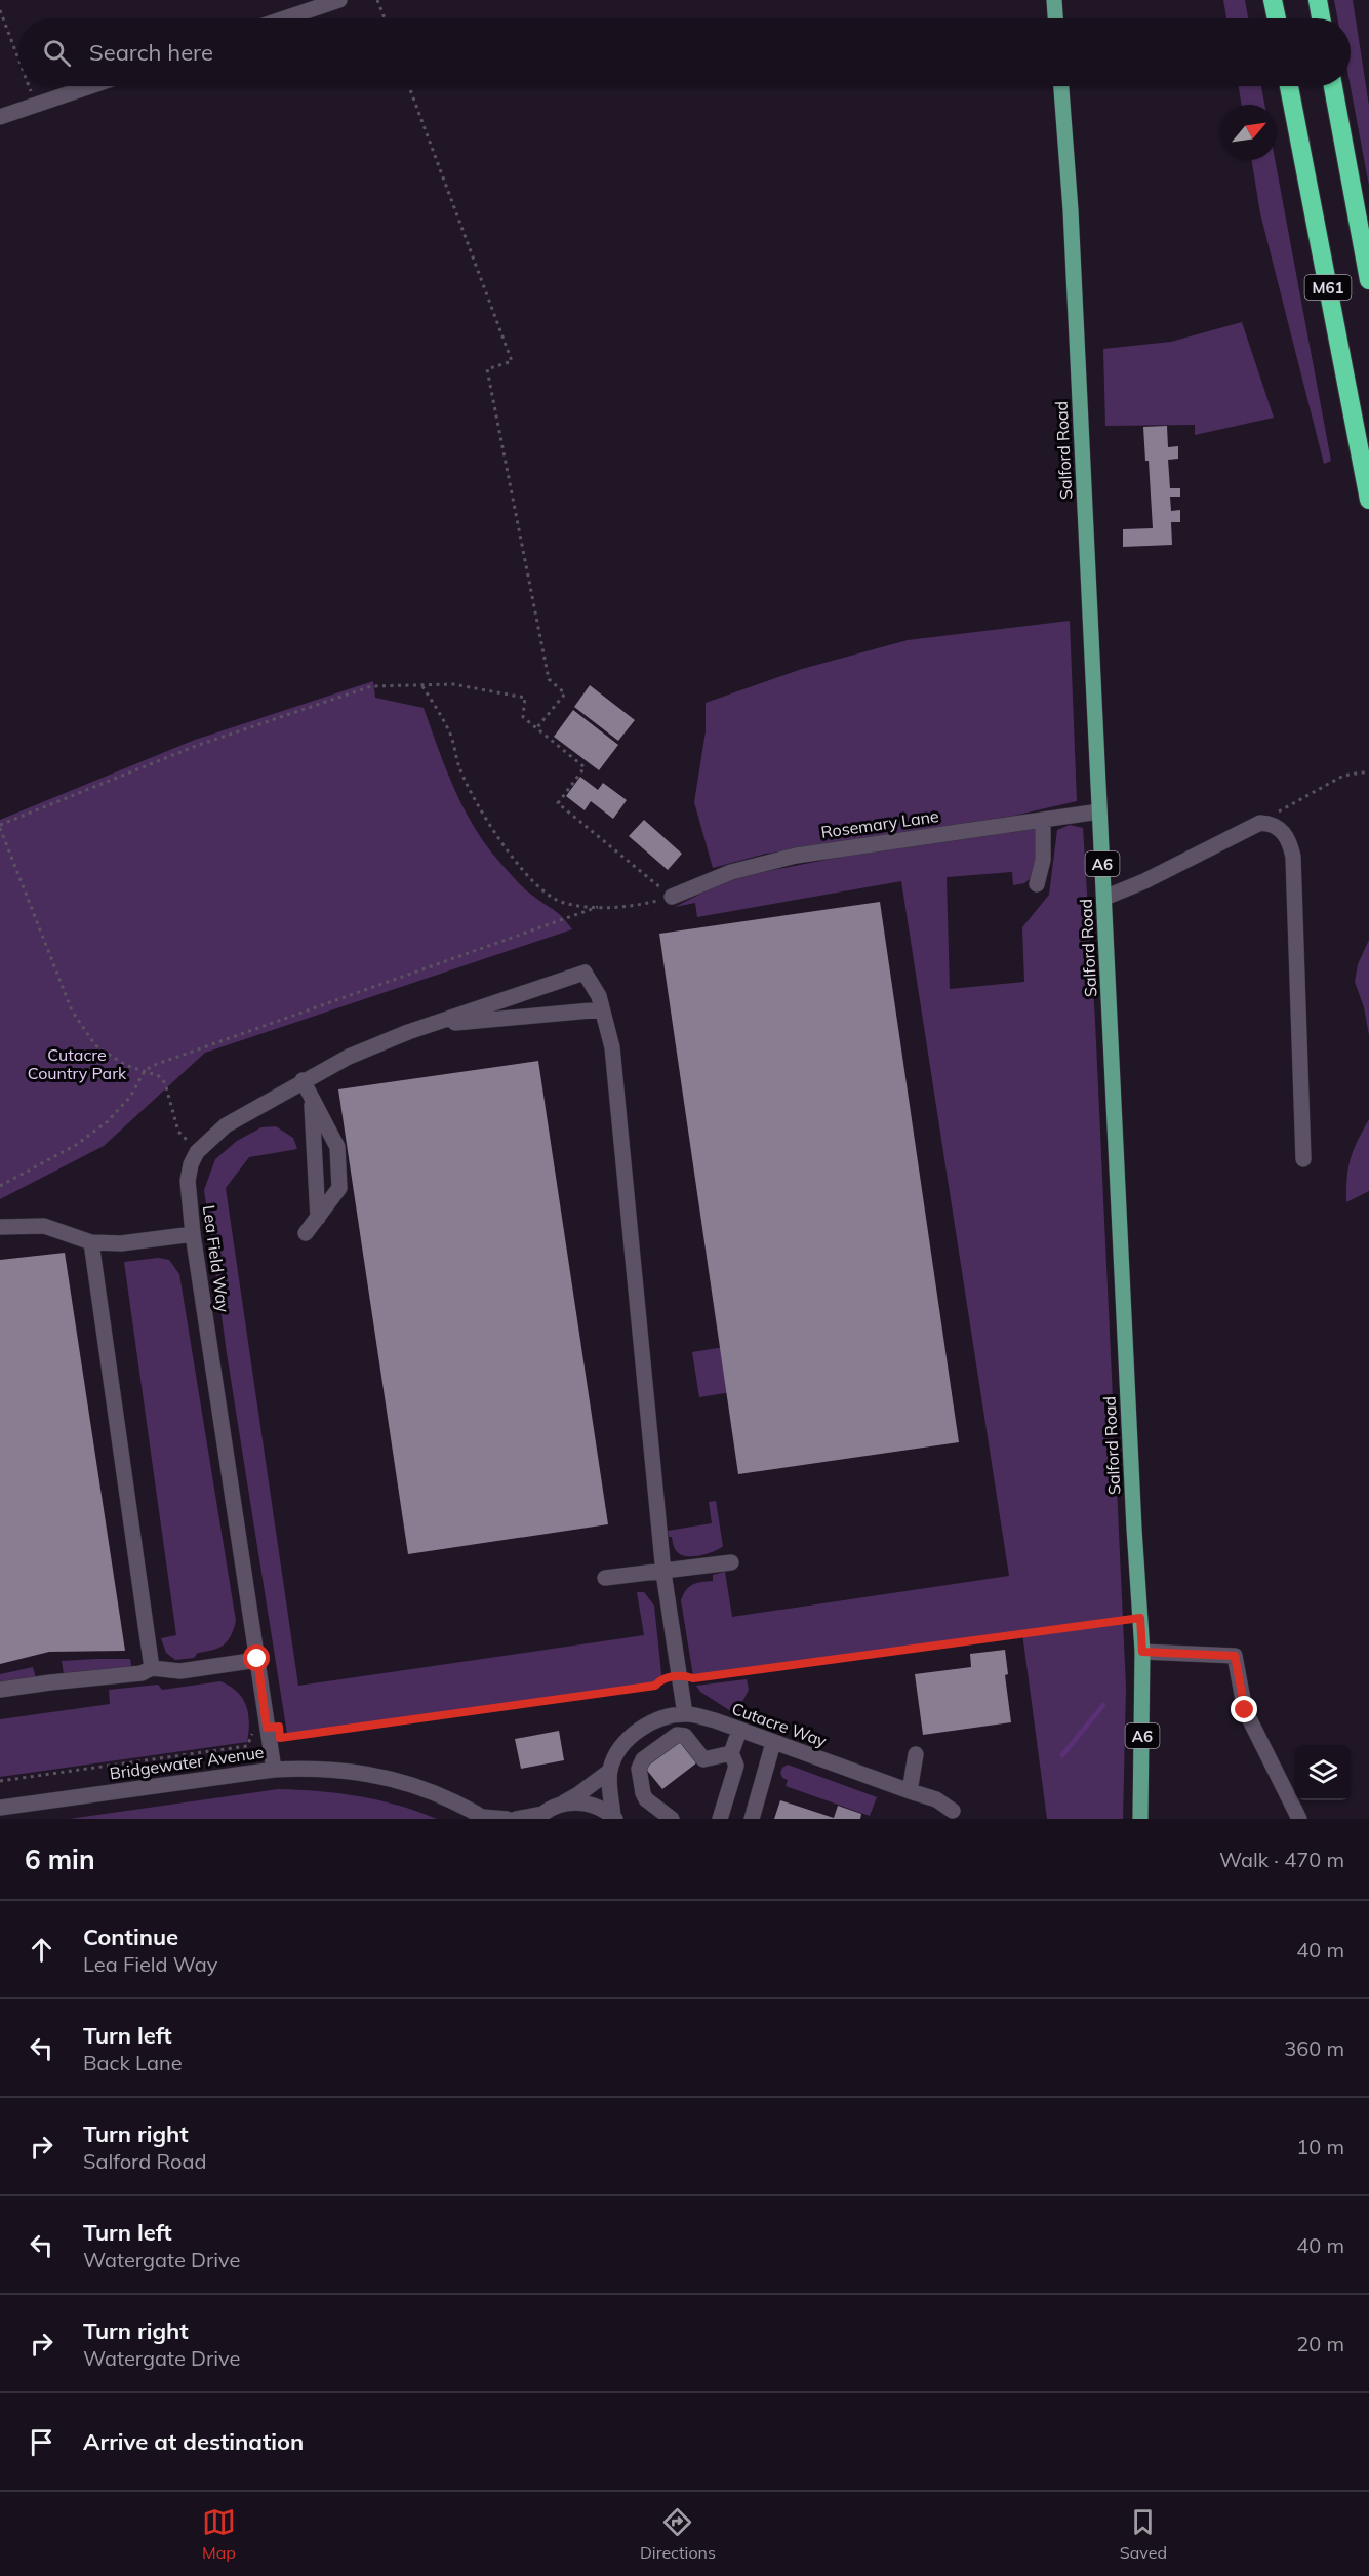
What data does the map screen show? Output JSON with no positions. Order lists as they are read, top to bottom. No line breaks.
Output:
{"streets":{"highway":["M61"],"main road":["Salford Road","A6"],"street":["Rosemary Lane","Lea Field Way","Cutacre Way","Bridgewater Avenue"]},"crossings":[["Salford Road","Rosemary Lane"],["Lea Field Way","Bridgewater Avenue"]],"parks":["Cutacre Country Park"],"north":"top right","page":{"search":"Search here","heading":["6 min","Walk · 470 m"],"list":[["Continue","Lea Field Way","40 m"],["Turn left","Back Lane","360 m"],["Turn right","Salford Road","10 m"],["Turn left","Watergate Drive","40 m"],["Turn right","Watergate Drive","20 m"],"Arrive at destination"],"nav":["Map","Directions","Saved"]}}
